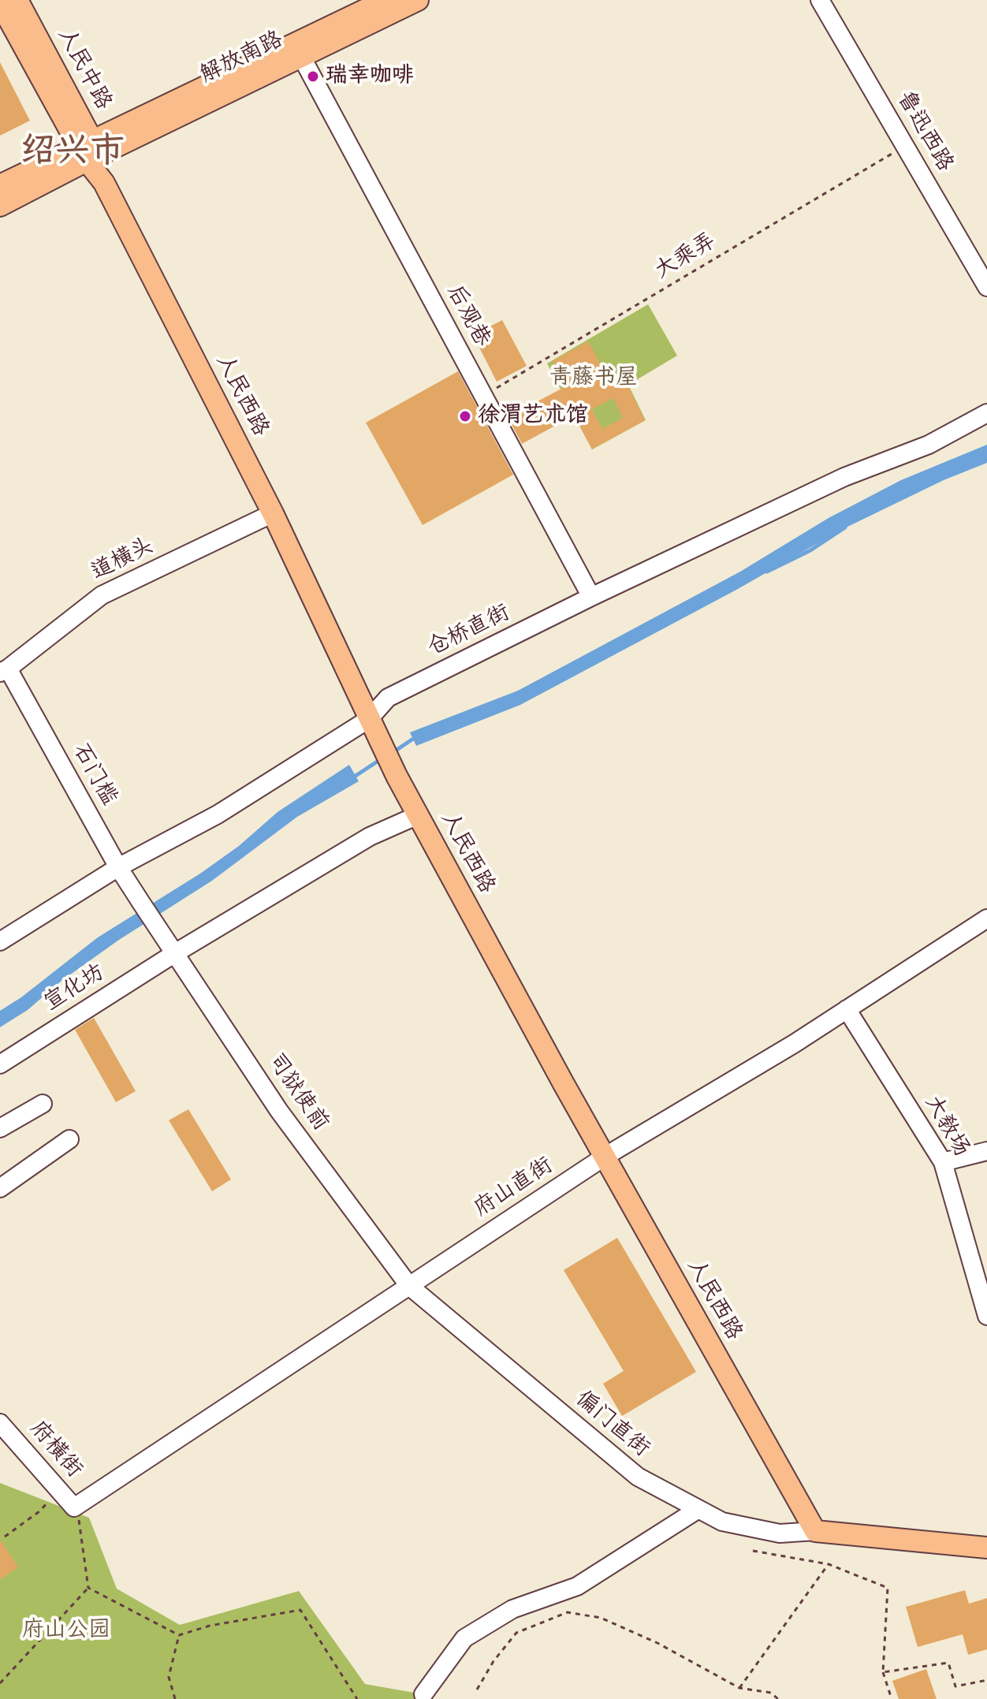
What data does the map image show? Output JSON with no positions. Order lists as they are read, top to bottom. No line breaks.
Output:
{"streets":{"main road":["解放南路","人民中路","人民西路"],"street":["鲁迅西路","后观巷","道横头","仓桥直街","石门槛","宣化坊","司狱使前","大教场","府山直街","偏门直街","府横街"],"path":["大乘弄"]},"crossings":[["解放南路","人民中路"],["解放南路","后观巷"],["人民中路","人民西路"],["鲁迅西路","大乘弄"],["大乘弄","后观巷"],["后观巷","仓桥直街"],["人民西路","道横头"],["人民西路","仓桥直街"],["人民西路","宣化坊"],["人民西路","府山直街"],["人民西路","偏门直街"],["道横头","石门槛"],["仓桥直街","石门槛"],["石门槛","司狱使前"],["宣化坊","司狱使前"],["司狱使前","府山直街"],["司狱使前","偏门直街"],["大教场","府山直街"],["府山直街","偏门直街"],["府山直街","府横街"]],"districts":["绍兴市"],"parks":["青藤书屋","府山公园"],"places":["瑞幸咖啡","徐渭艺术馆"]}
